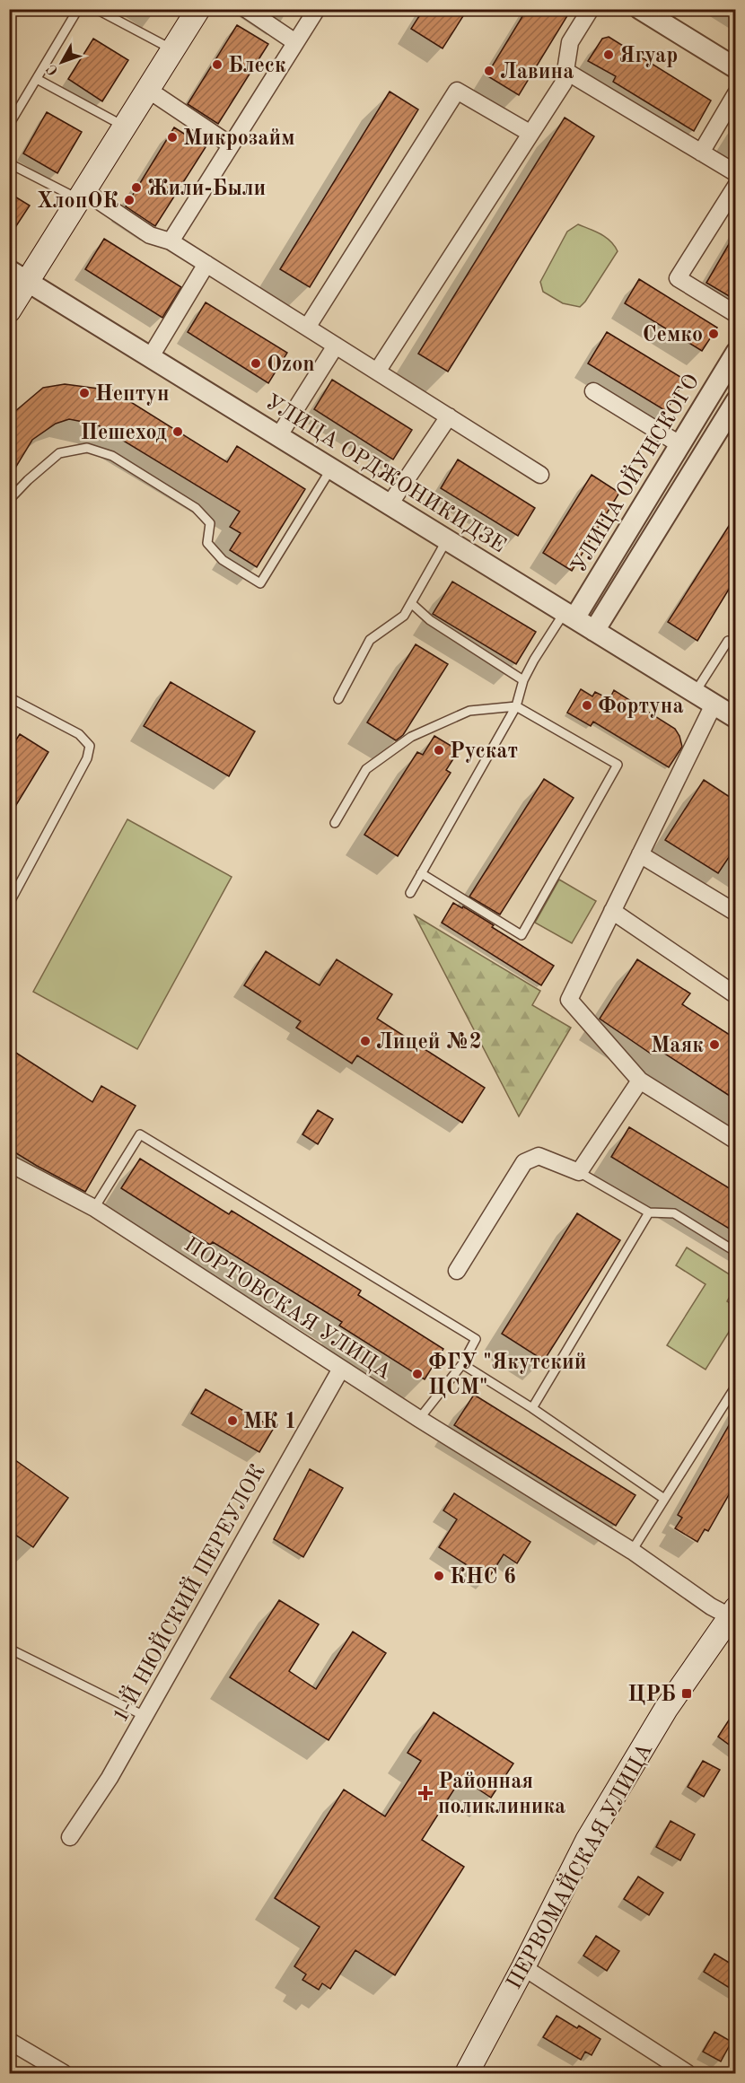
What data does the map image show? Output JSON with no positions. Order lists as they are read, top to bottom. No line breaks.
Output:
{"streets":{"main road":["ПЕРВОМАЙСКАЯ УЛИЦА"],"street":["УЛИЦА ОРДЖОНИКИДЗЕ","УЛИЦА ОЙУНСКОГО","ПОРТОВСКАЯ УЛИЦА","1-Й НЮЙСКИЙ ПЕРЕУЛОК"]},"crossings":[["УЛИЦА ОРДЖОНИКИДЗЕ","УЛИЦА ОЙУНСКОГО"],["ПОРТОВСКАЯ УЛИЦА","1-Й НЮЙСКИЙ ПЕРЕУЛОК"],["ПОРТОВСКАЯ УЛИЦА","ПЕРВОМАЙСКАЯ УЛИЦА"]],"places":{"other":["Ягуар","Блеск","Лавина","Микрозайм","Жили-Были","ХлопОК","Семко","Ozon","Нептун","Пешеход","Фортуна","Рускат","Лицей №2","Маяк","ФГУ \"Якутский ЦСМ\"","МК 1","КНС 6"],"transit":["ЦРБ"],"health":["Районная поликлиника"]},"north":"bottom left"}
